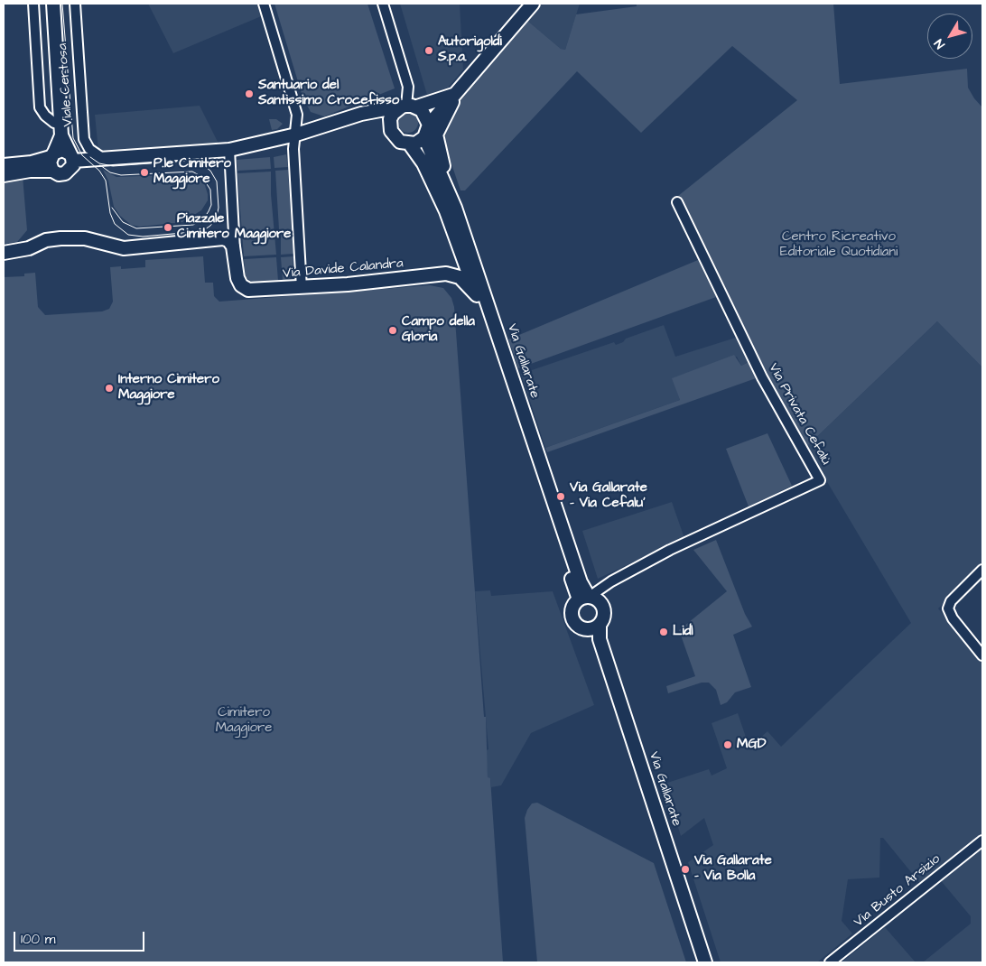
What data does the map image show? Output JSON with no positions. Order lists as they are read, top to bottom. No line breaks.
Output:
{"streets":{"main road":["Viale Certosa","Via Davide Calandra","Via Gallarate"],"street":["Via Privata Cefalù","Via Busto Arsizio"]},"crossings":[["Via Davide Calandra","Via Gallarate"],["Via Gallarate","Via Privata Cefalù"]],"parks":["Centro Ricreativo Editoriale Quotidiani","Cimitero Maggiore"],"places":["Autorigoldi S.p.a.","Santuario del Santissimo Crocefisso","P.le Cimitero Maggiore","Piazzale Cimitero Maggiore","Campo della Gloria","Interno Cimitero Maggiore","Via Gallarate - Via Cefalu'","Lidl","MGD","Via Gallarate - Via Bolla"],"scale_bar":"100 m","north":"bottom left"}
